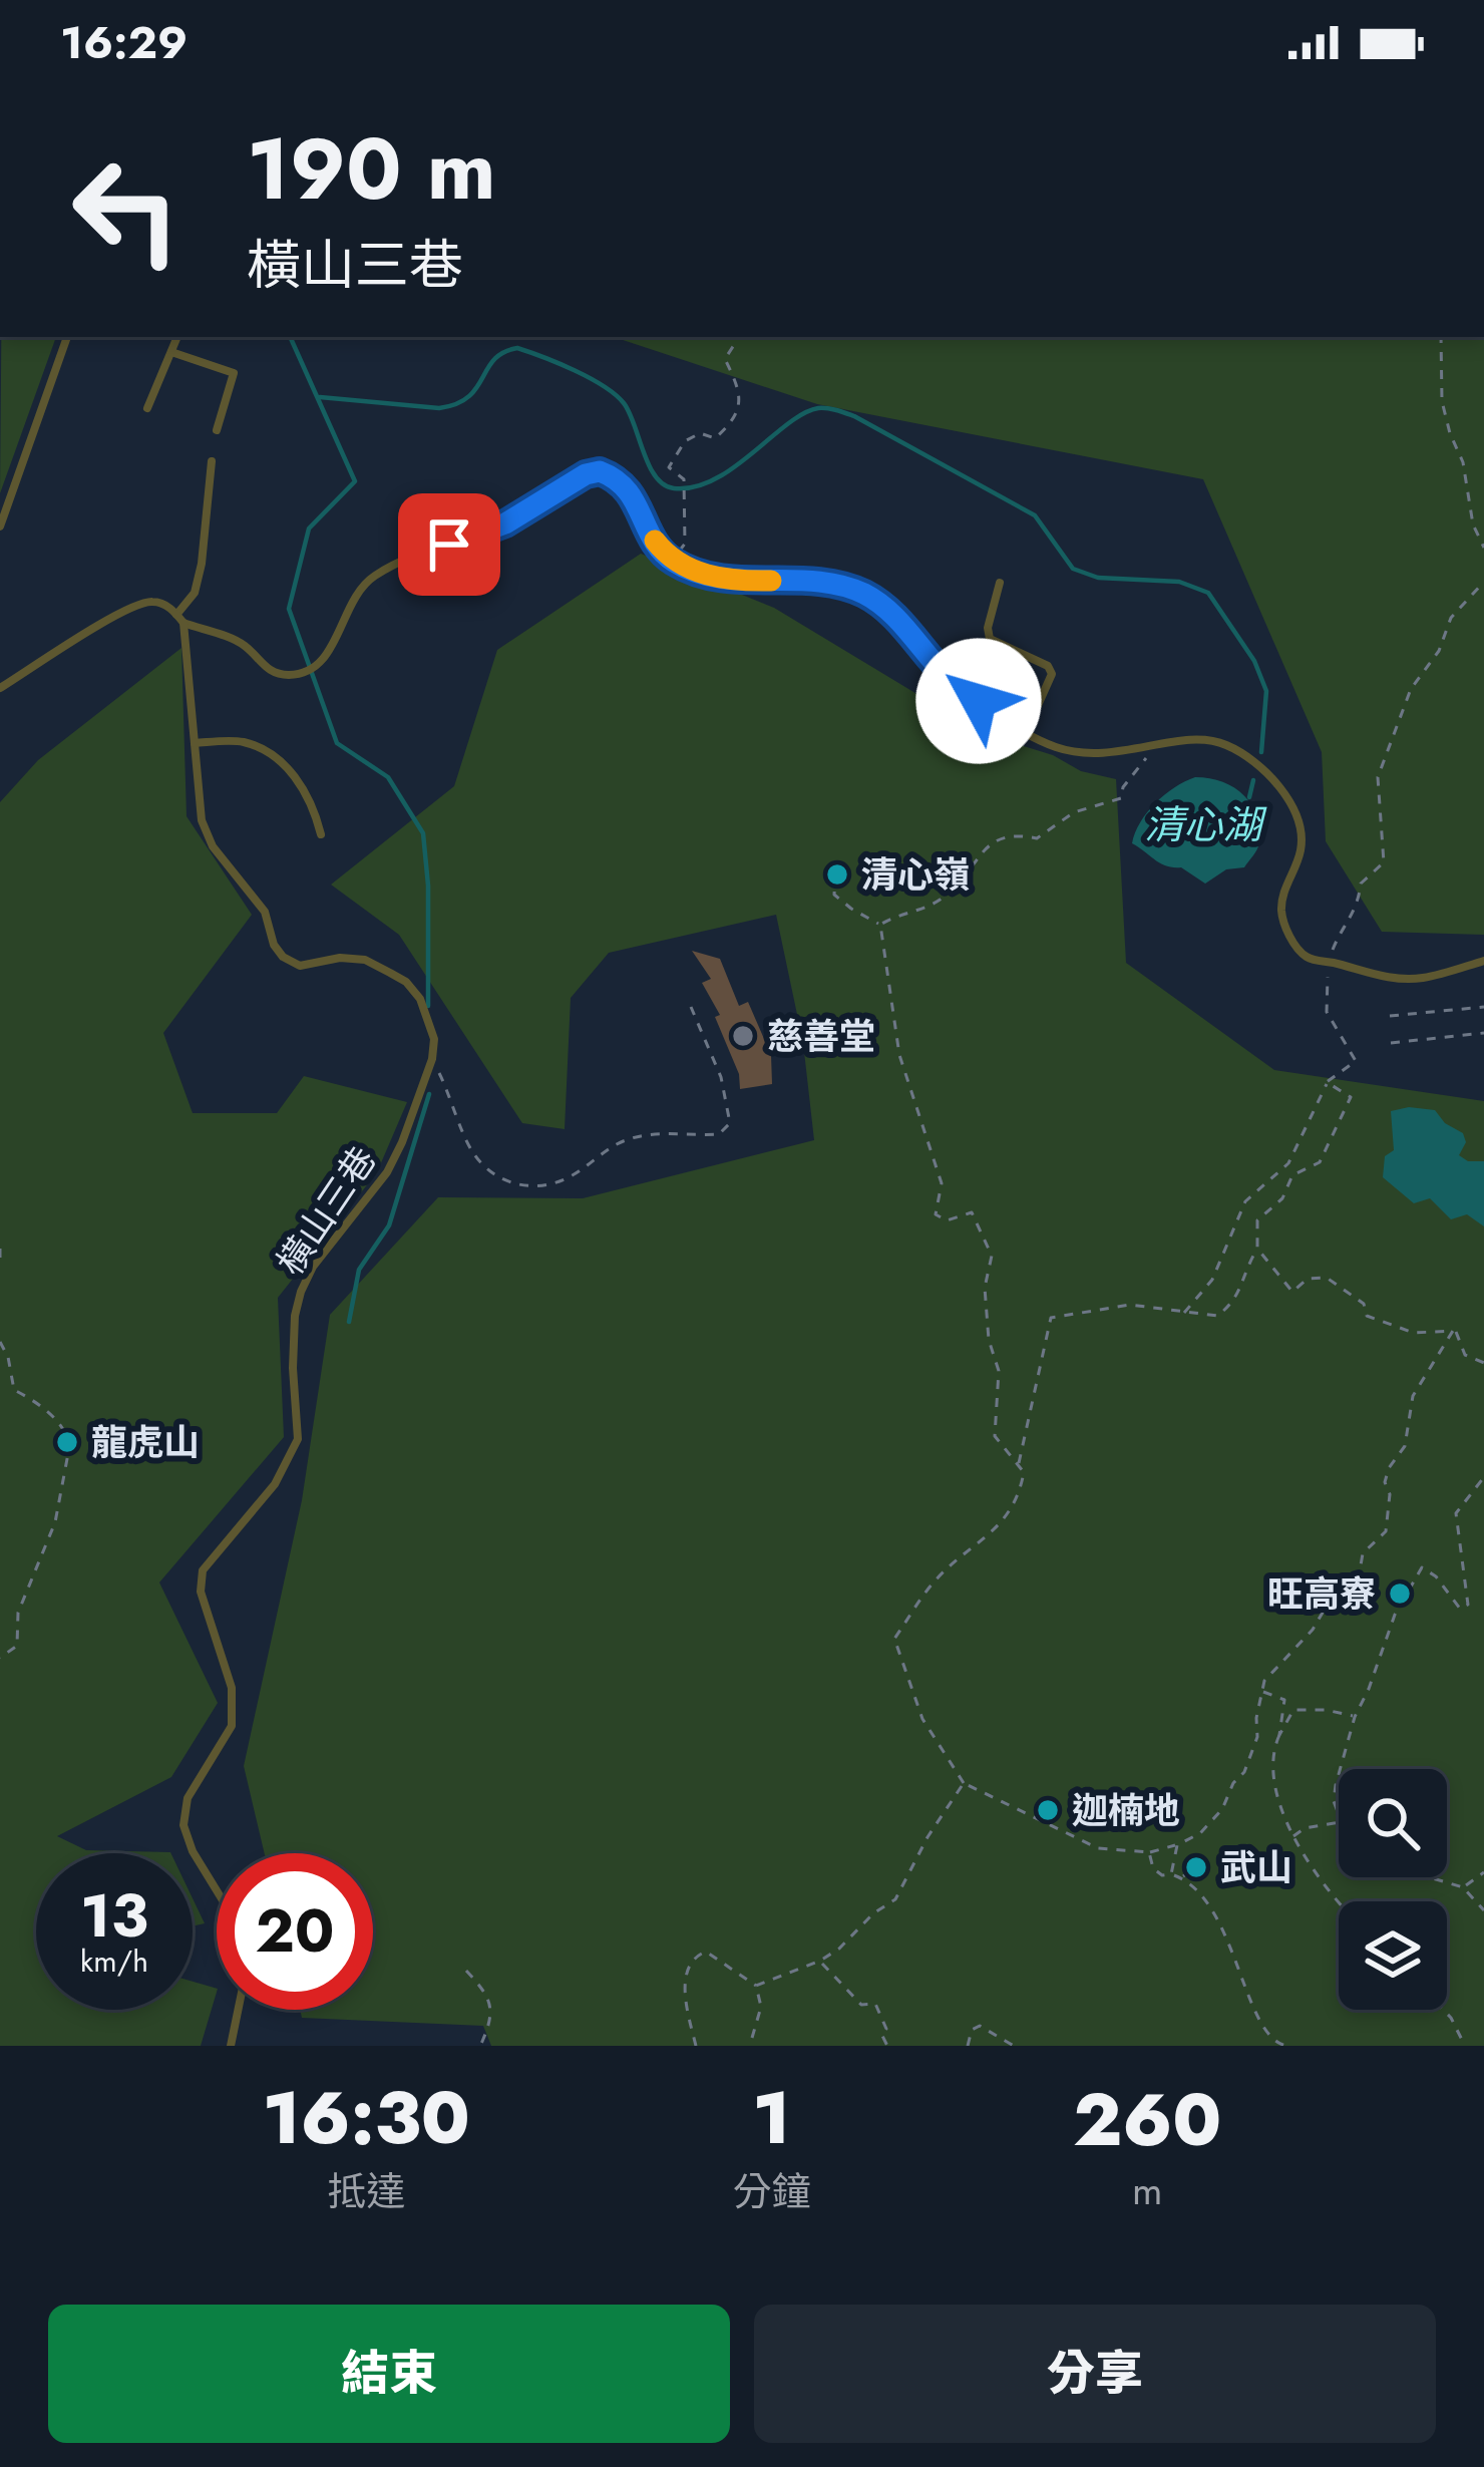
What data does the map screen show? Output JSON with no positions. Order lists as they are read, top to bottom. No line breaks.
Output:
{"streets":{"lane":["橫山三巷"]},"water":["清心湖"],"places":["清心嶺","慈善堂","龍虎山","旺高寮","迦楠地","武山"],"page":{"status":"16:29","turn":["190 m","橫山三巷"],"speed":"13 km/h","limit":"20","eta":["16:30","抵達","1","分鐘","260","m"],"buttons":["結束","分享"]}}
